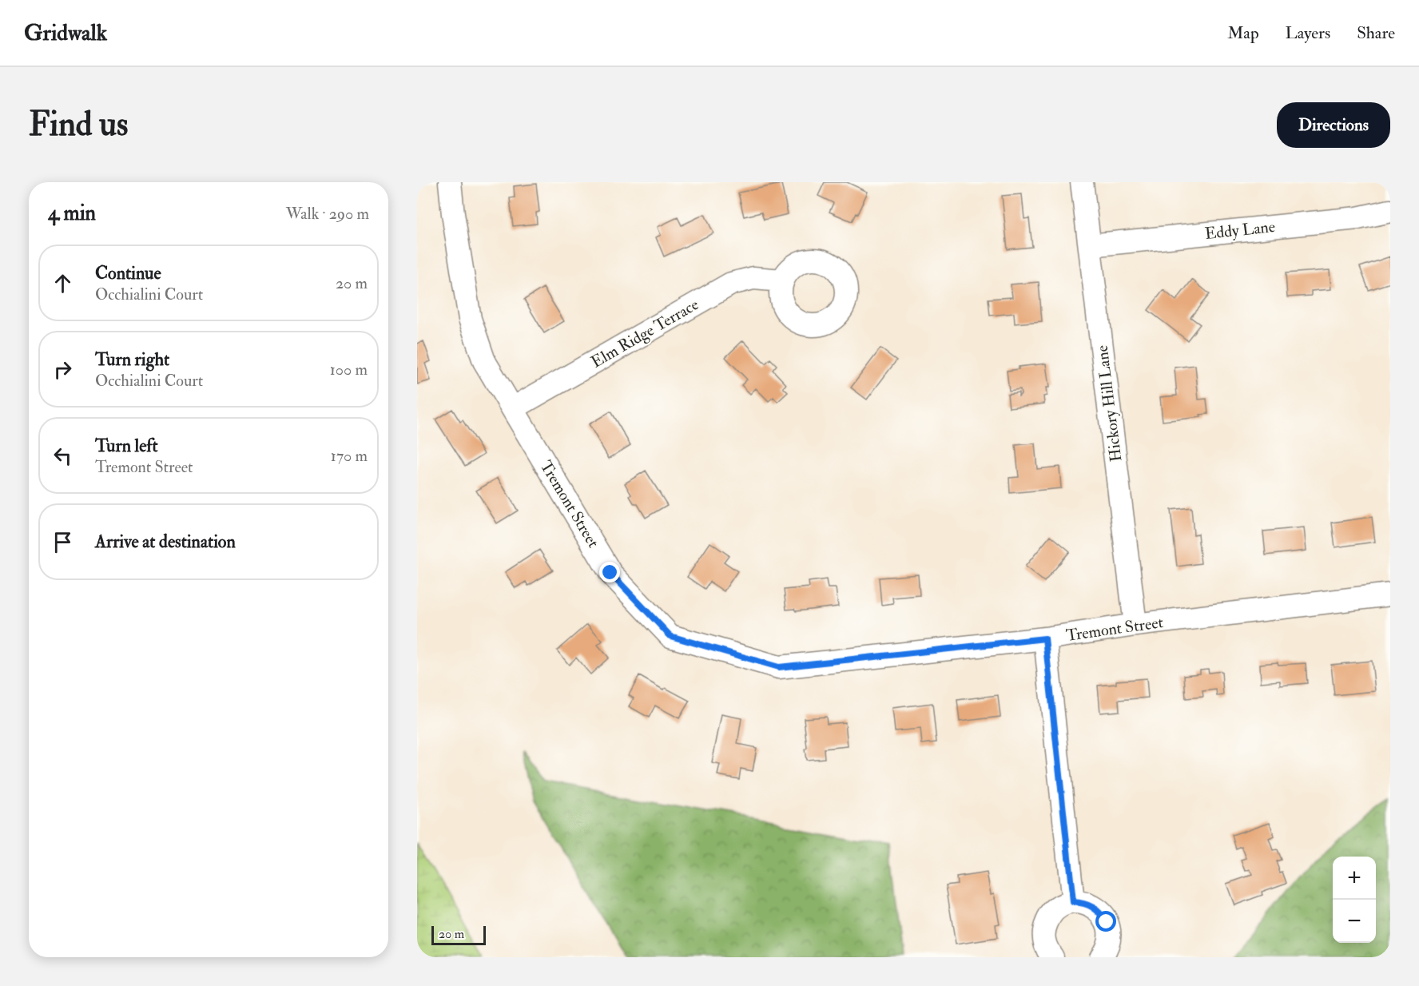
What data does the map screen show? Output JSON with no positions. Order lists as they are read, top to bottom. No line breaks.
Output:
{"streets":{"street":["Eddy Lane","Elm Ridge Terrace","Hickory Hill Lane","Tremont Street"]},"crossings":[["Eddy Lane","Hickory Hill Lane"],["Elm Ridge Terrace","Tremont Street"],["Hickory Hill Lane","Tremont Street"]],"scale_bar":"20 m","page":{"header":"Gridwalk","nav":["Map","Layers","Share"],"buttons":"Directions","title":"Find us","heading":["4 min","Walk · 290 m"],"list":[["Continue","Occhialini Court","20 m"],["Turn right","Occhialini Court","100 m"],["Turn left","Tremont Street","170 m"],"Arrive at destination"],"map_buttons":["+","−"],"scale":"20 m"}}
